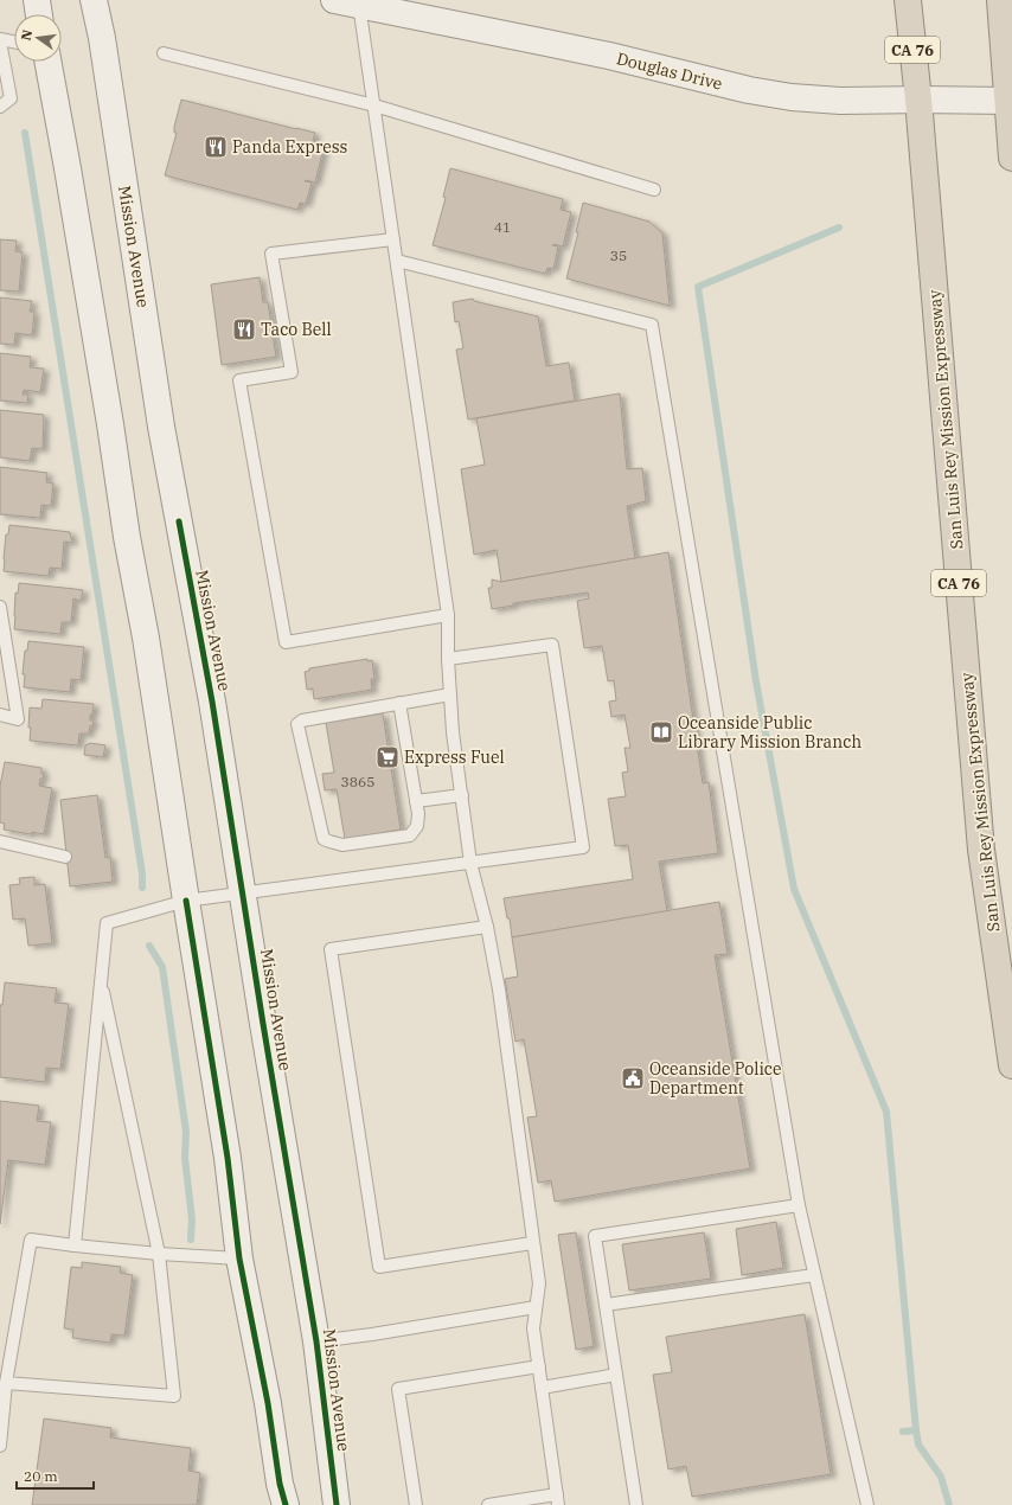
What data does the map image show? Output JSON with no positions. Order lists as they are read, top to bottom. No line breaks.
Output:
{"streets":{"highway":["CA 76","San Luis Rey Mission Expressway"],"main road":["Douglas Drive","Mission Avenue"]},"crossings":[["Douglas Drive","San Luis Rey Mission Expressway"]],"places":{"restaurant":["Panda Express","Taco Bell"],"library":["Oceanside Public Library Mission Branch"],"supermarket":["Express Fuel"],"public building":["Oceanside Police Department"]},"house_numbers":["41","35","3865"],"scale_bar":"20 m","north":"left"}
